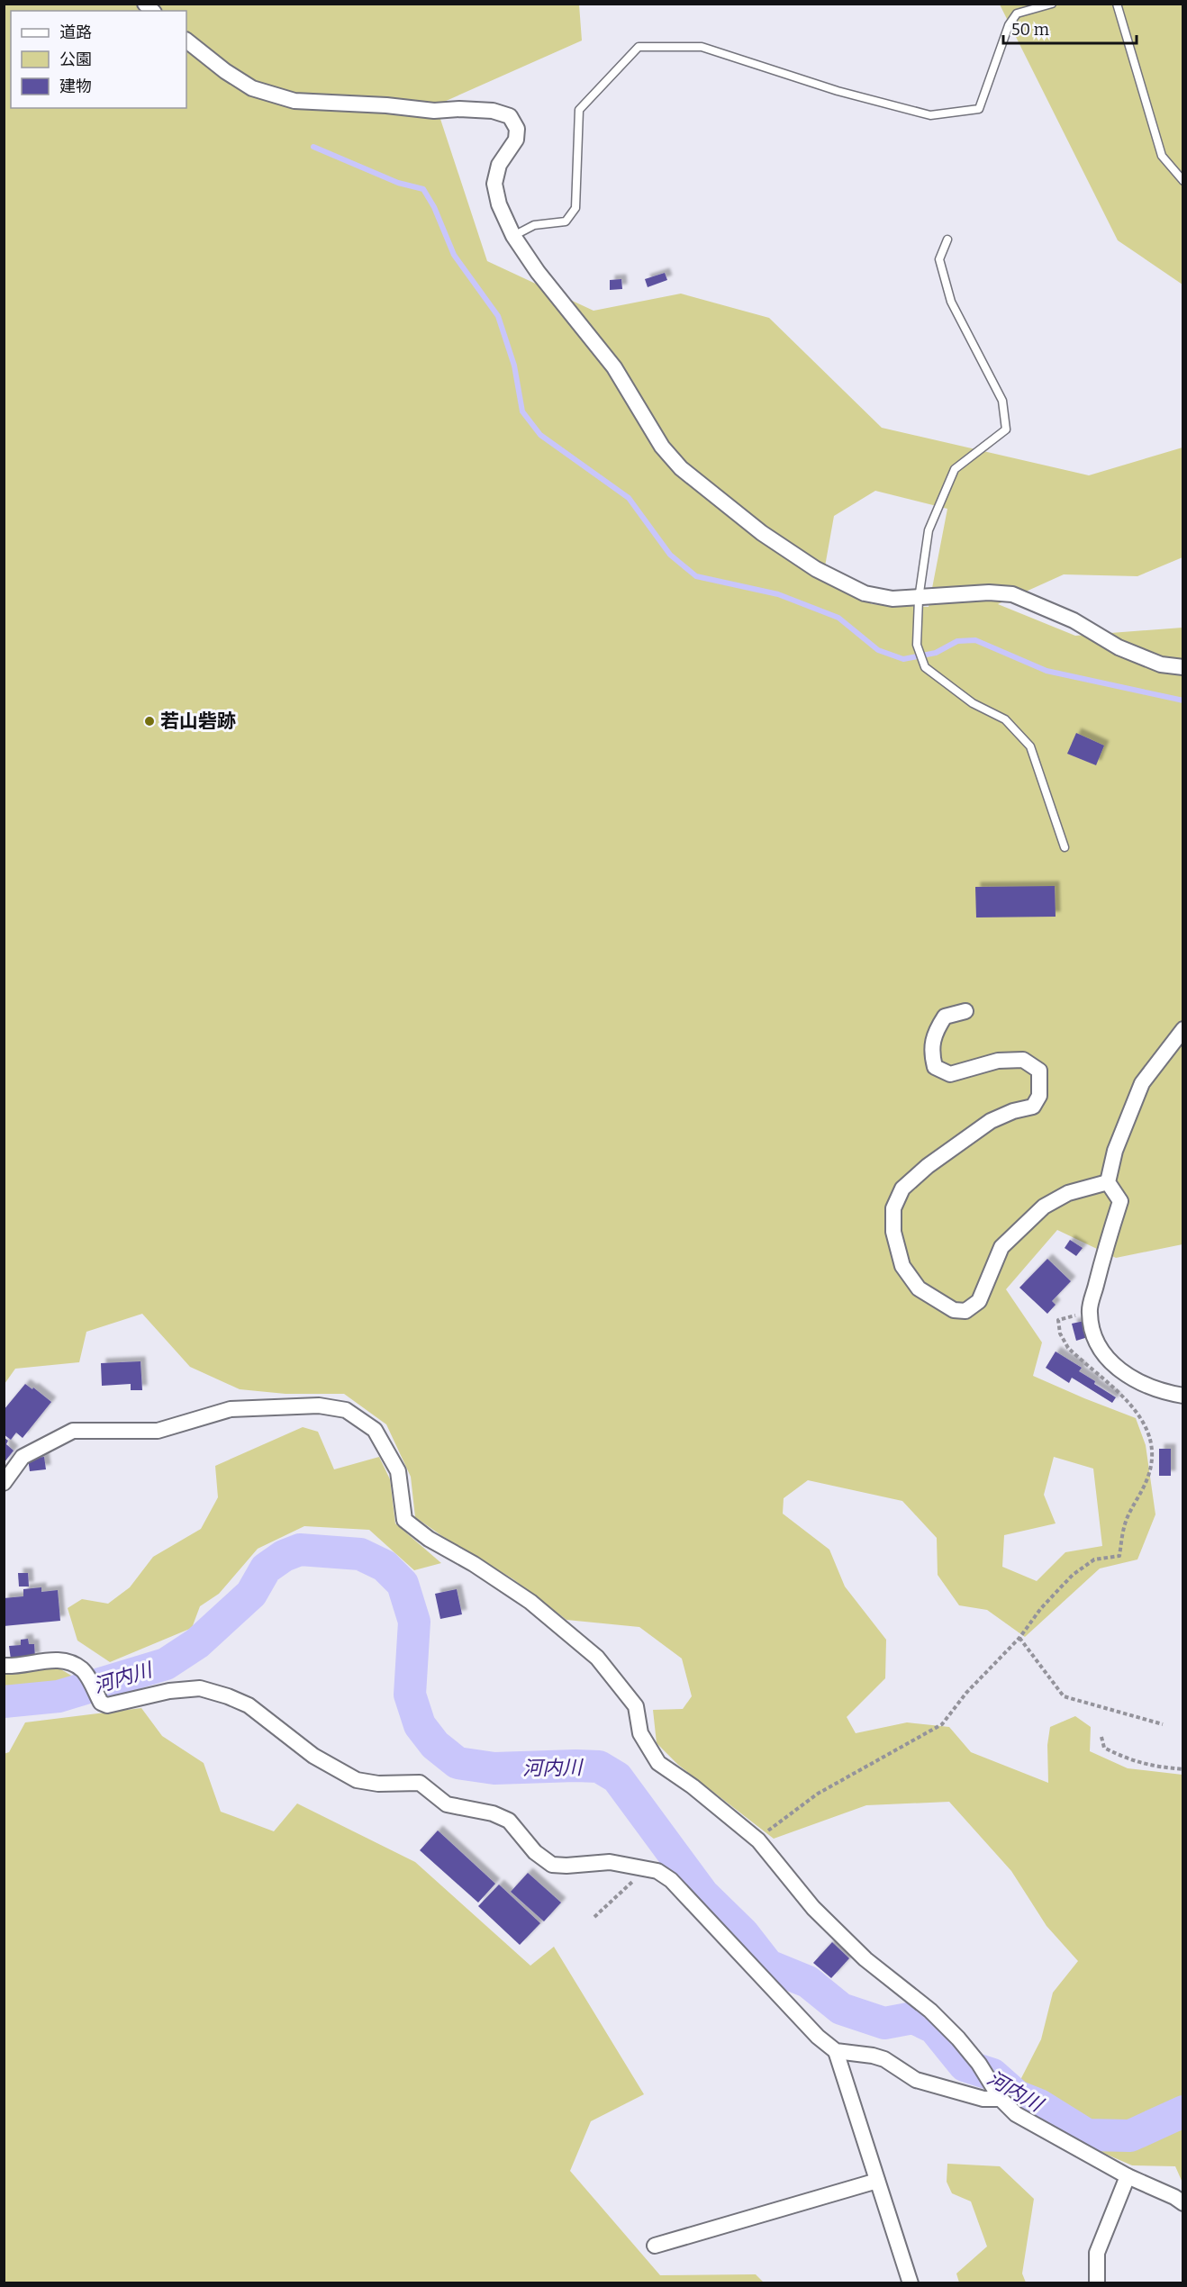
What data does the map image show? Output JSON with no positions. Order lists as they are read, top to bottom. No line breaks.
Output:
{"water":["河内川"],"places":["若山砦跡"],"legend":["道路","公園","建物"],"scale_bar":"50 m"}
